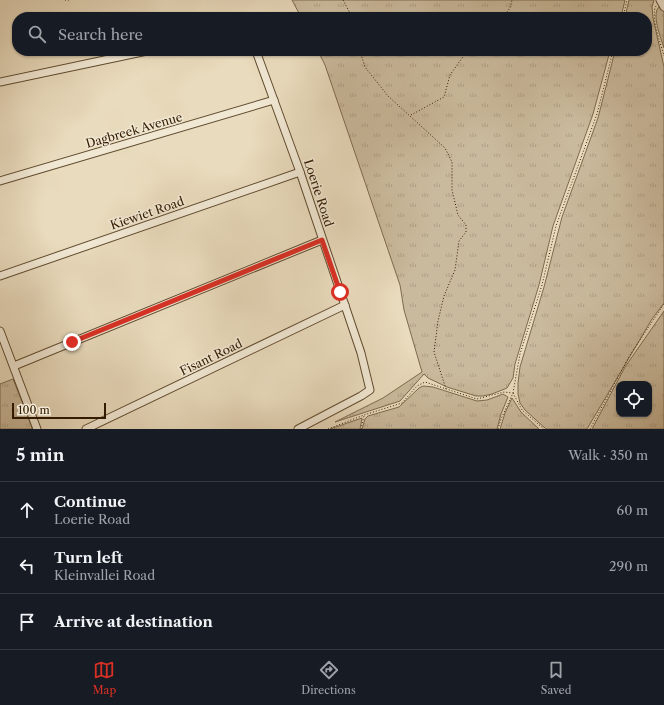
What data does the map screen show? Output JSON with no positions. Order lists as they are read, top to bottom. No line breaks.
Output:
{"streets":{"street":["Dagbreek Avenue","Loerie Road","Kiewiet Road","Fisant Road"]},"crossings":[["Dagbreek Avenue","Loerie Road"],["Loerie Road","Kiewiet Road"],["Loerie Road","Fisant Road"]],"scale_bar":"100 m","page":{"search":"Search here","scale":"100 m","heading":["5 min","Walk · 350 m"],"list":[["Continue","Loerie Road","60 m"],["Turn left","Kleinvallei Road","290 m"],"Arrive at destination"],"nav":["Map","Directions","Saved"]}}
